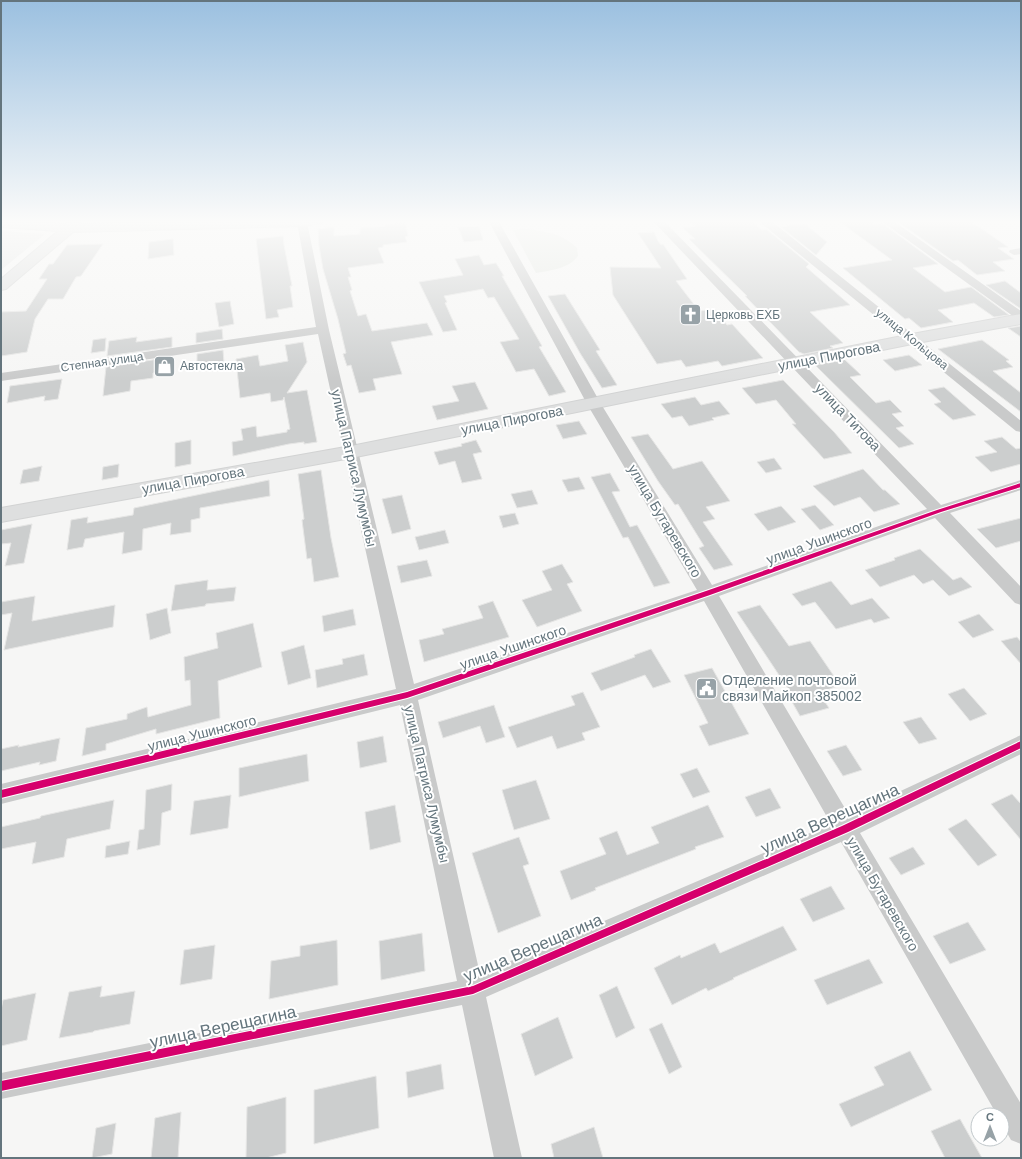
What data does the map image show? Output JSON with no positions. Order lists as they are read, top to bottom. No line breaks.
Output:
{"streets":{"street":["улица Кольцова","улица Пирогова","Степная улица","улица Титова","улица Патриса Лумумбы","улица Бутаревского","улица Ушинского","улица Верещагина"]},"crossings":[["улица Кольцова","улица Пирогова"],["улица Пирогова","улица Титова"],["улица Пирогова","улица Патриса Лумумбы"],["улица Пирогова","улица Бутаревского"],["Степная улица","улица Патриса Лумумбы"],["улица Титова","улица Ушинского"],["улица Патриса Лумумбы","улица Ушинского"],["улица Патриса Лумумбы","улица Верещагина"],["улица Бутаревского","улица Ушинского"],["улица Бутаревского","улица Верещагина"]],"places":{"church":["Церковь ЕХБ"],"shop":["Автостекла"],"public building":["Отделение почтовой связи Майкоп 385002"]},"north":"top"}
